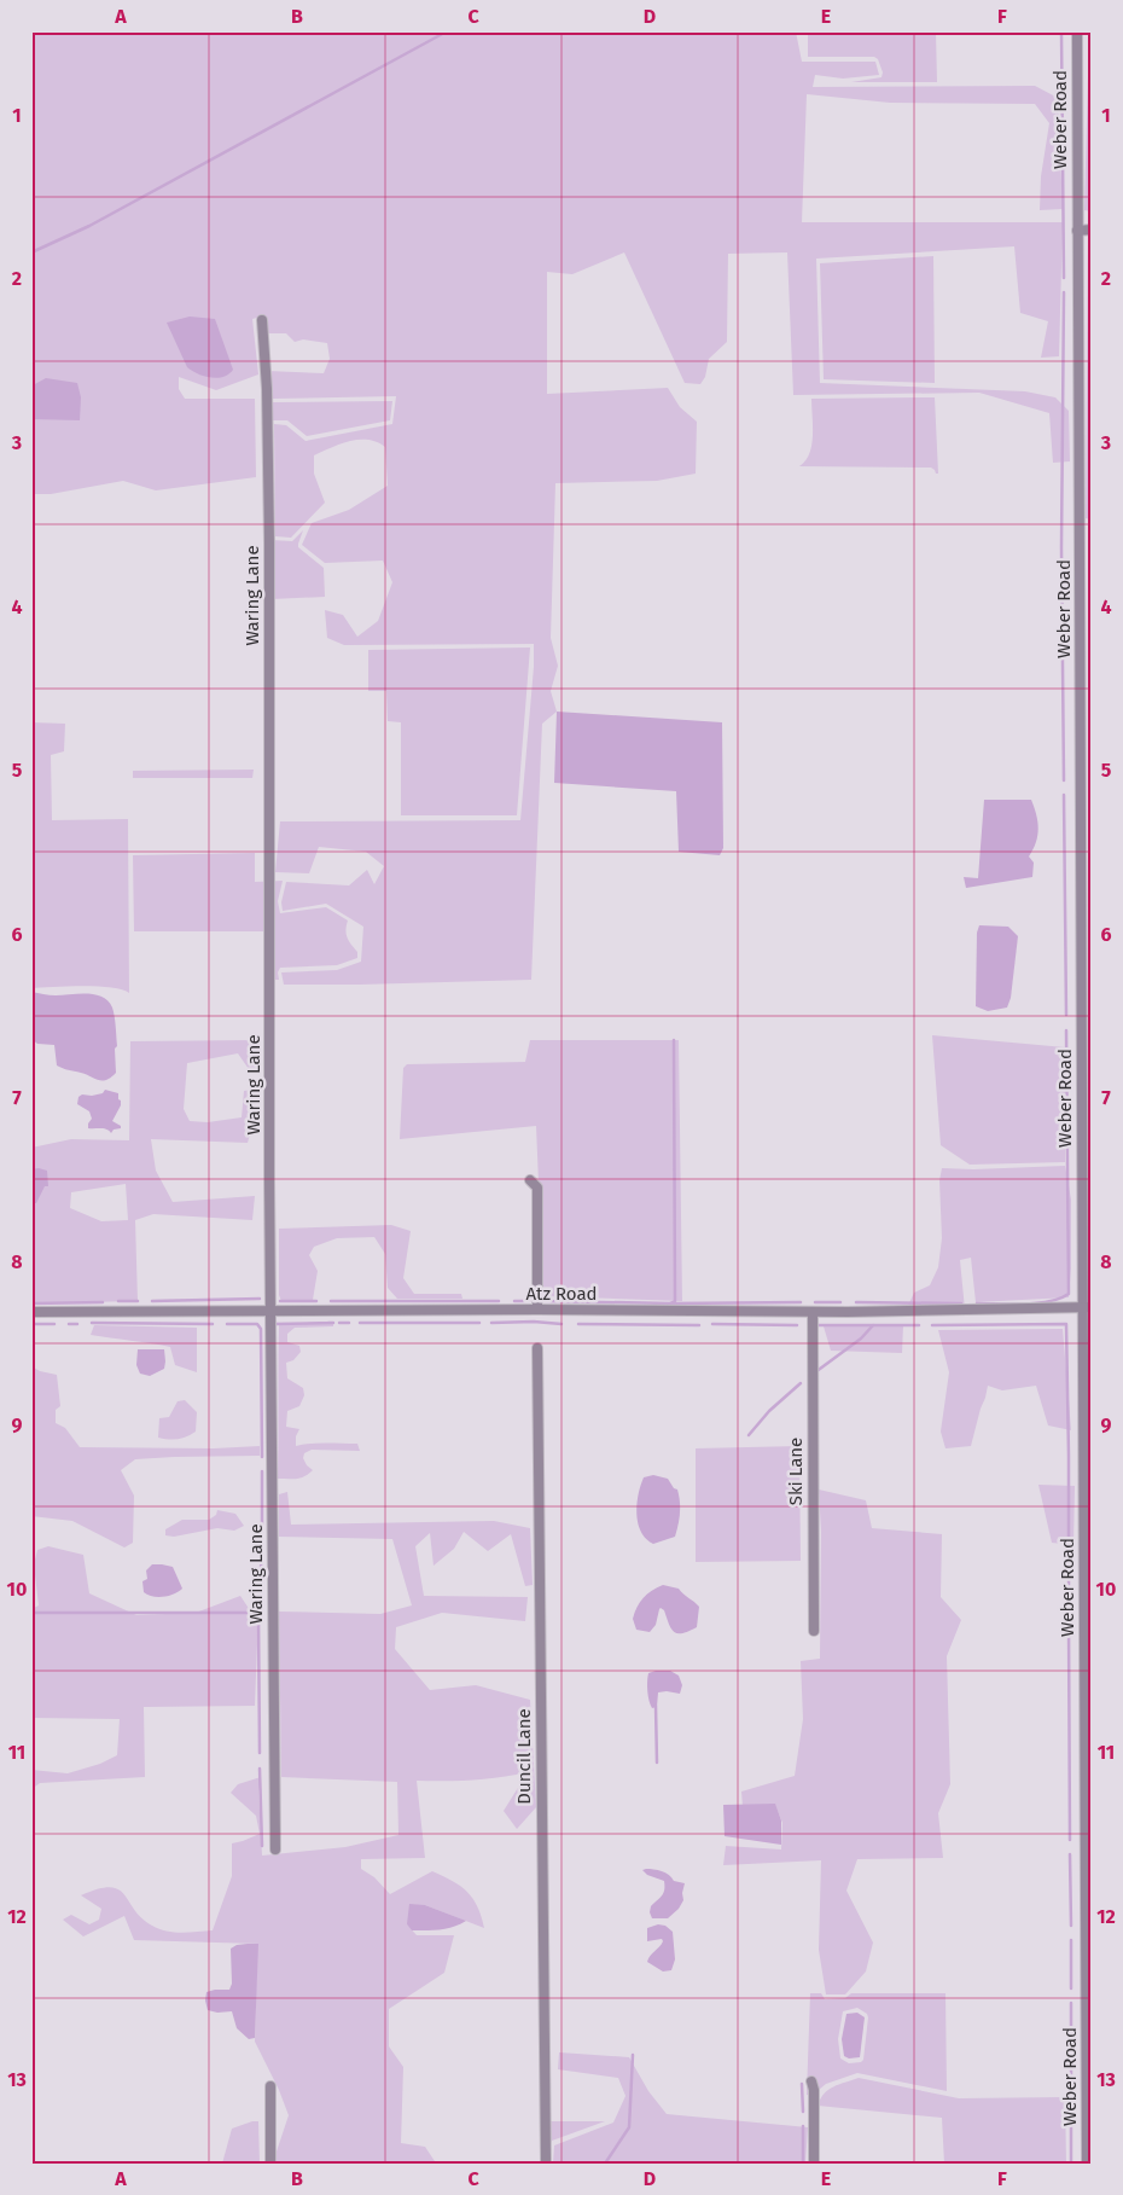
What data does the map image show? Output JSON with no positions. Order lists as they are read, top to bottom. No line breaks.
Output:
{"streets":{"street":["Weber Road","Waring Lane","Atz Road","Ski Lane","Duncil Lane"]},"crossings":[["Weber Road","Atz Road"],["Waring Lane","Atz Road"],["Atz Road","Ski Lane"]],"grid":{"columns":["A","B","C","D","E","F"],"rows":["1","2","3","4","5","6","7","8","9","10","11","12","13"]}}
